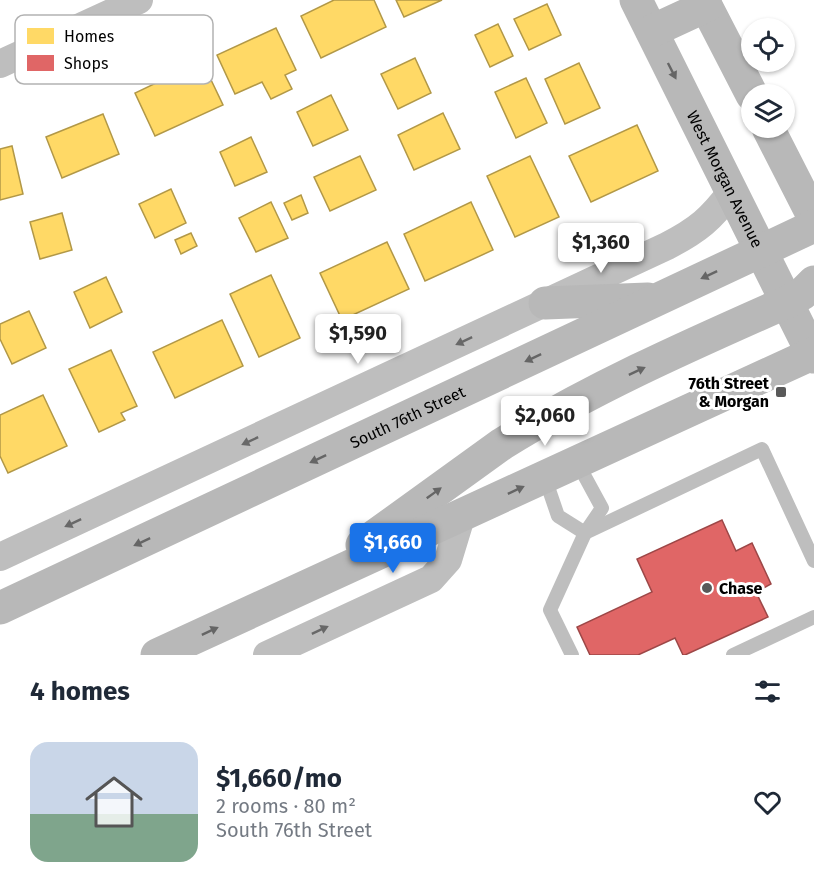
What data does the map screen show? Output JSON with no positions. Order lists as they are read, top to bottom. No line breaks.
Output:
{"streets":{"main road":["West Morgan Avenue","South 76th Street"]},"crossings":[["West Morgan Avenue","South 76th Street"]],"places":{"transit":["76th Street & Morgan"],"other":["Chase"]},"legend":["Homes","Shops"],"page":{"price":["$1,360","$1,590","$2,060","$1,660"],"heading":"4 homes","list":[{"name":"$1,660/mo","note":"2 rooms · 80 m² · South 76th Street"}]}}
